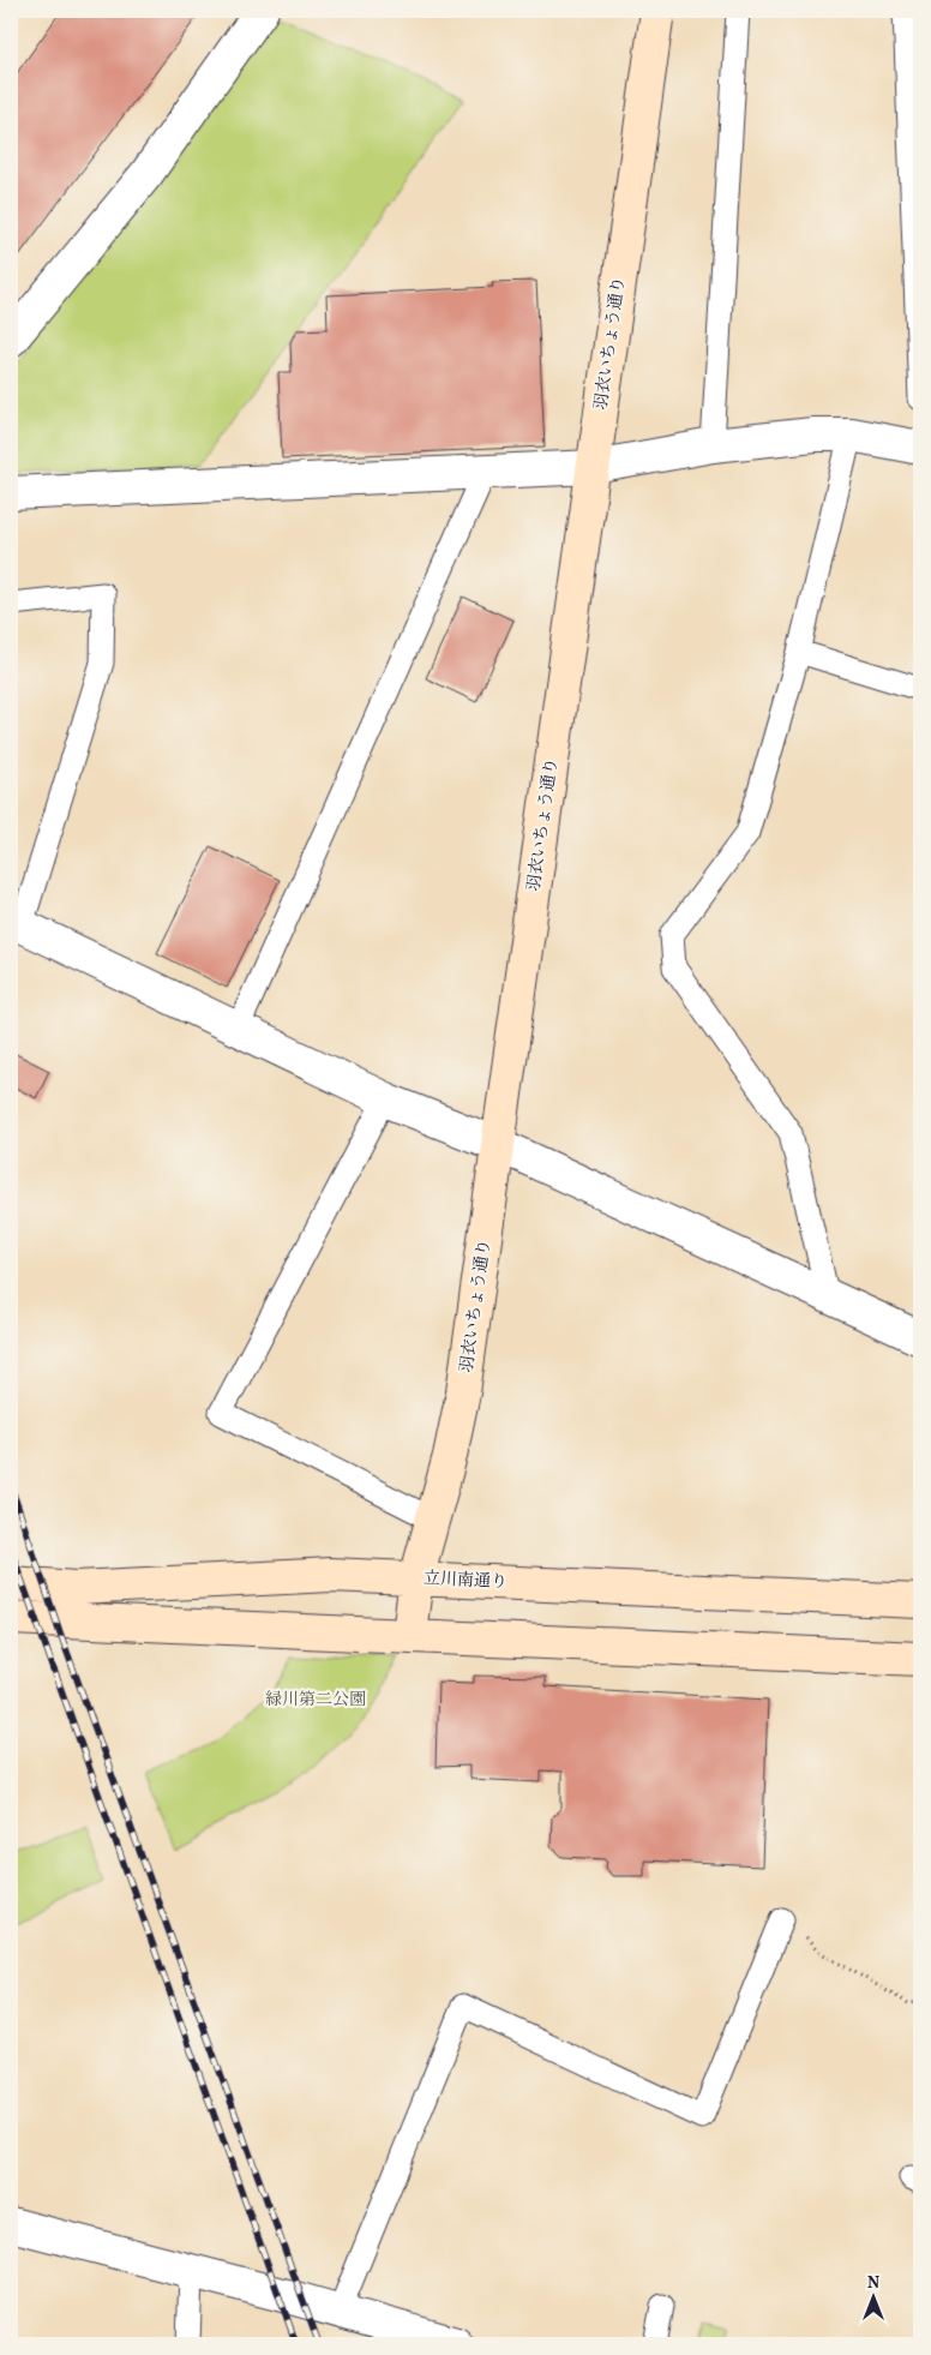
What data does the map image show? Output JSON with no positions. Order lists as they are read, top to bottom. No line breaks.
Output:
{"streets":{"street":["羽衣いちょう通り","立川南通り"]},"crossings":[["羽衣いちょう通り","立川南通り"]],"parks":["緑川第二公園"],"north":"top"}
